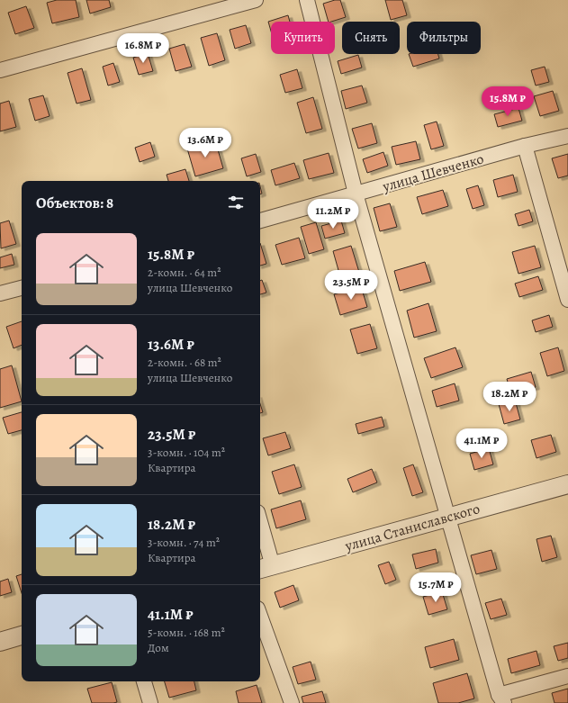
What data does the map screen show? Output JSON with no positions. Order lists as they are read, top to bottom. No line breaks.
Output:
{"streets":{"street":["улица Шевченко","улица Станиславского"]},"page":{"chip":["Купить","Снять","Фильтры"],"price":["16.8M ₽","15.8M ₽","13.6M ₽","11.2M ₽","23.5M ₽","18.2M ₽","41.1M ₽","15.7M ₽"],"heading":"Объектов: 8","list":[{"name":"15.8M ₽","note":"2-комн. · 64 m² · улица Шевченко"},{"name":"13.6M ₽","note":"2-комн. · 68 m² · улица Шевченко"},{"name":"23.5M ₽","note":"3-комн. · 104 m² · Квартира"},{"name":"18.2M ₽","note":"3-комн. · 74 m² · Квартира"},{"name":"41.1M ₽","note":"5-комн. · 168 m² · Дом"}]}}
